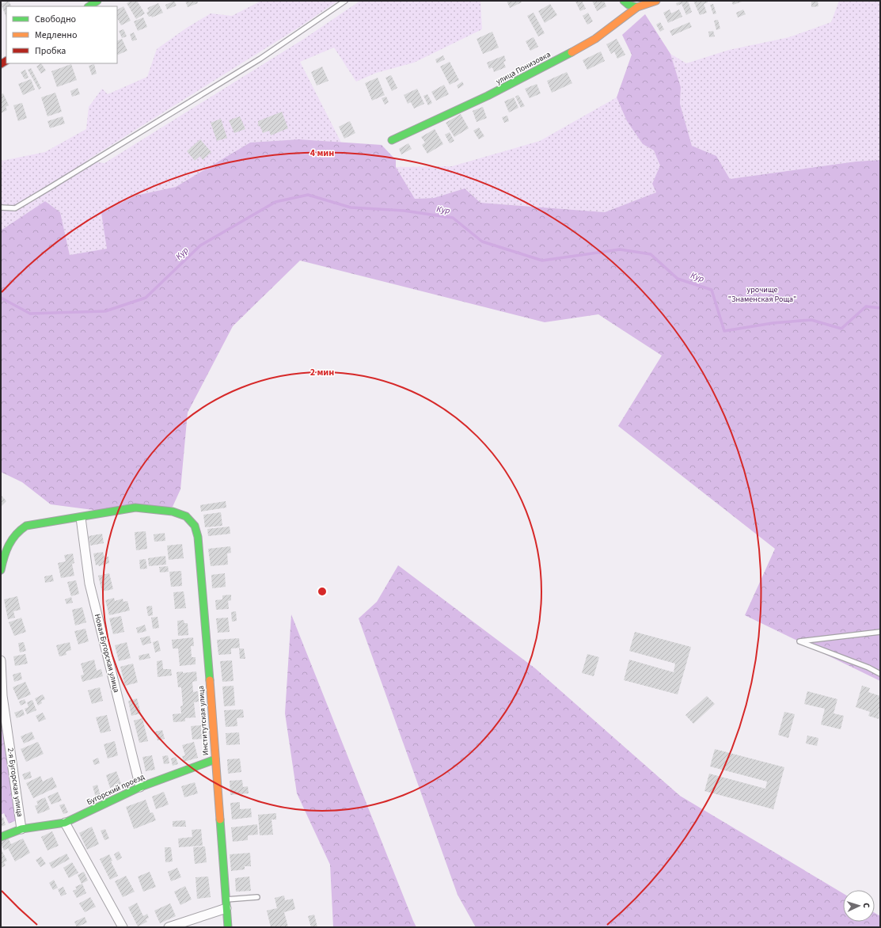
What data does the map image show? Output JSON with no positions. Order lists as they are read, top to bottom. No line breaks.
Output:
{"streets":{"street":["улица Понизовка","Новая Бугорская улица","Институтская улица","2-я Бугорская улица","Бугорский проезд"]},"crossings":[["Новая Бугорская улица","Институтская улица"],["Новая Бугорская улица","Бугорский проезд"],["Институтская улица","Бугорский проезд"],["2-я Бугорская улица","Бугорский проезд"]],"water":["Кур"],"parks":["урочище \"Знаменская Роща\""],"legend":["Свободно","Медленно","Пробка"],"north":"right","rings":["4 мин","2 мин"]}
